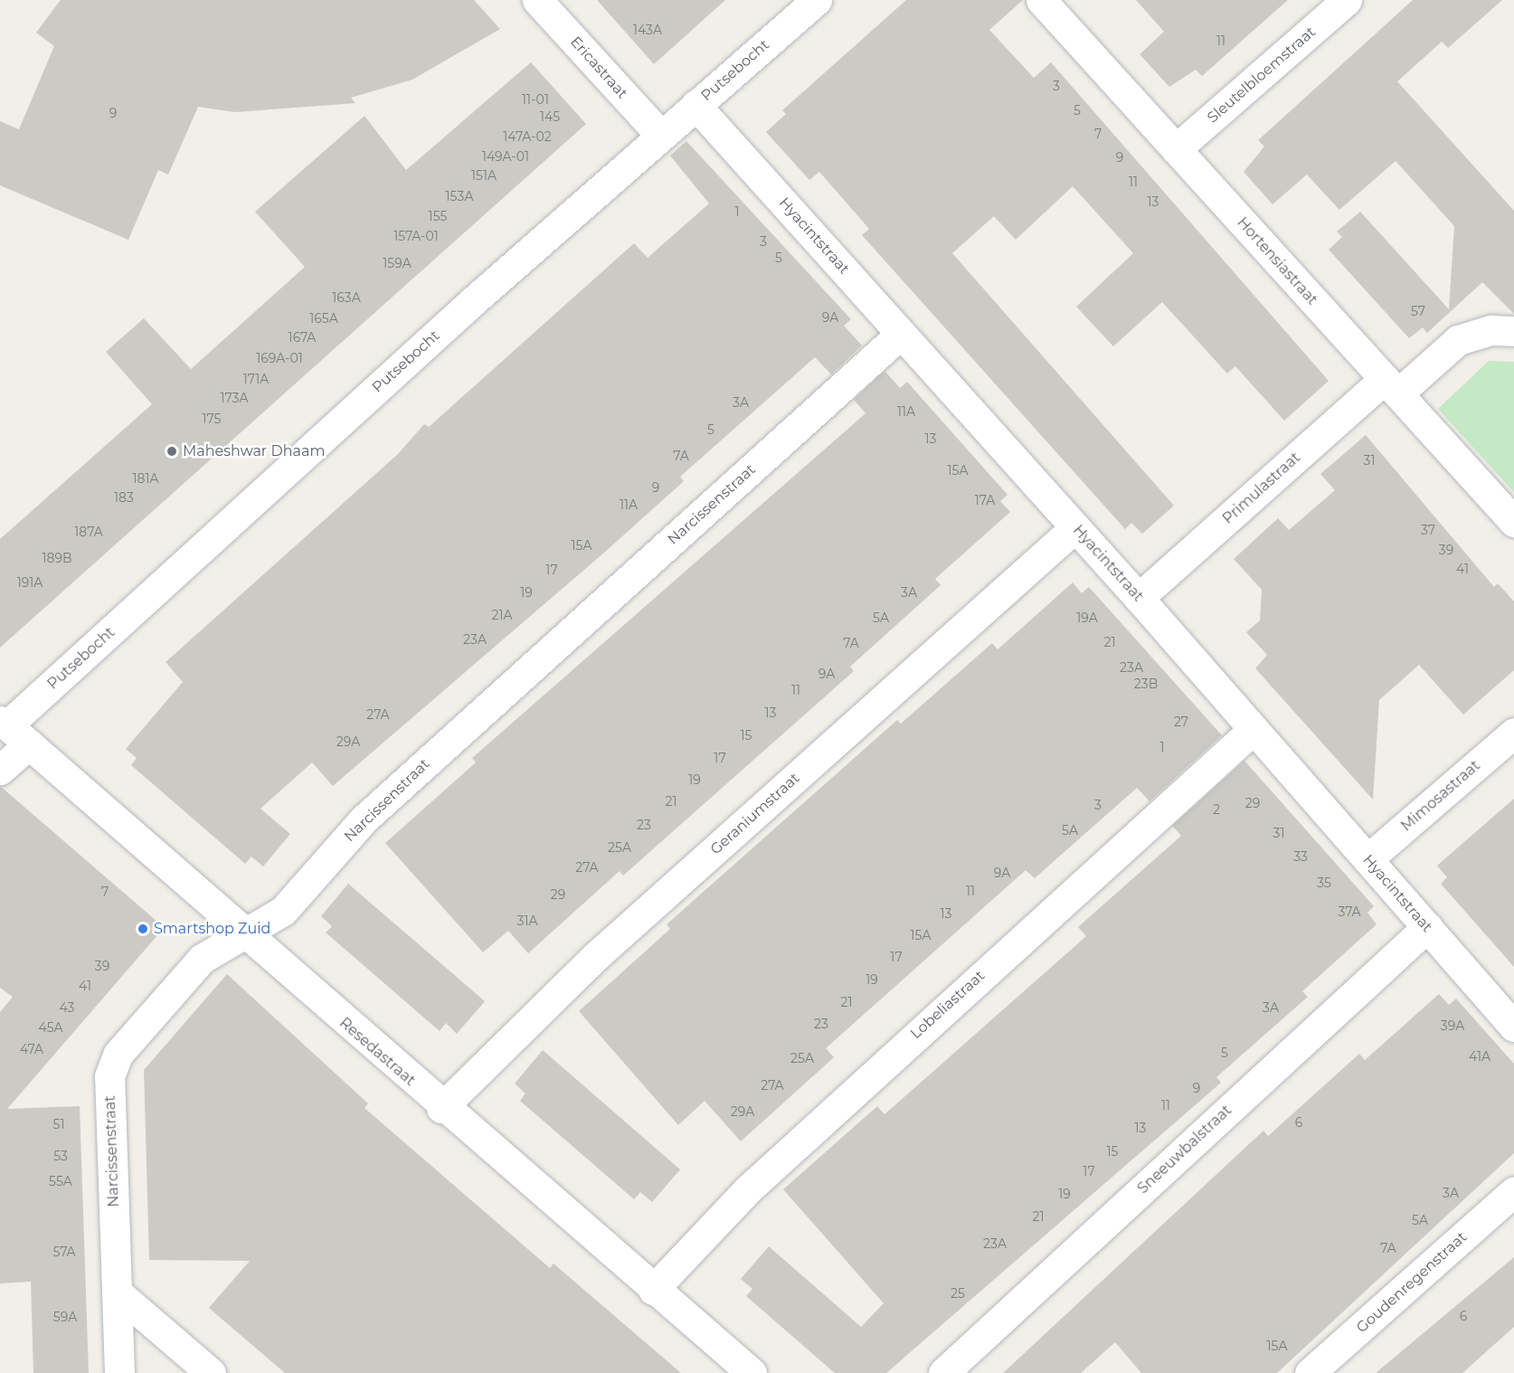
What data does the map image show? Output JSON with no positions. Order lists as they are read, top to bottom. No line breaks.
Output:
{"streets":{"street":["Ericastraat","Putsebocht","Sleutelbloemstraat","Hyacintstraat","Hortensiastraat","Primulastraat","Narcissenstraat","Mimosastraat","Geraniumstraat","Lobeliastraat","Resedastraat","Sneeuwbalstraat","Goudenregenstraat"]},"crossings":[["Ericastraat","Putsebocht"],["Putsebocht","Hyacintstraat"],["Putsebocht","Resedastraat"],["Sleutelbloemstraat","Hortensiastraat"],["Hyacintstraat","Primulastraat"],["Hyacintstraat","Narcissenstraat"],["Hyacintstraat","Mimosastraat"],["Hyacintstraat","Geraniumstraat"],["Hyacintstraat","Lobeliastraat"],["Hyacintstraat","Sneeuwbalstraat"],["Hortensiastraat","Primulastraat"],["Narcissenstraat","Resedastraat"],["Geraniumstraat","Resedastraat"],["Lobeliastraat","Resedastraat"]],"places":["Maheshwar Dhaam","Smartshop Zuid"],"house_numbers":["143A","11","3","11-01","5","9","145","7","147A-02","149A-01","9","151A","11","153A","13","1","155","157A-01","3","5","159A","163A","57","9A","165A","167A","169A-01","171A","173A","3A","11A","175","5","13","7A","31","15A","181A","9","183","17A","11A","37","187A","15A","39","189B","41","17","191A","19","3A","21A","5A","19A","23A","21","7A","23A","9A","23B","11","13","27A","27","15","29A","1","17","19","21","29","3","2","23","5A","31","25A","33","27A","9A","35","11","7","29","37A","13","31A","15A","17","39","19","41","21","43","3A","23","39A","45A","47A","5","41A","25A","27A","9","11","29A","6","51","13","15","53","17","55A","3A","19","21","5A","23A","7A","57A","25","6","59A","15A"]}
